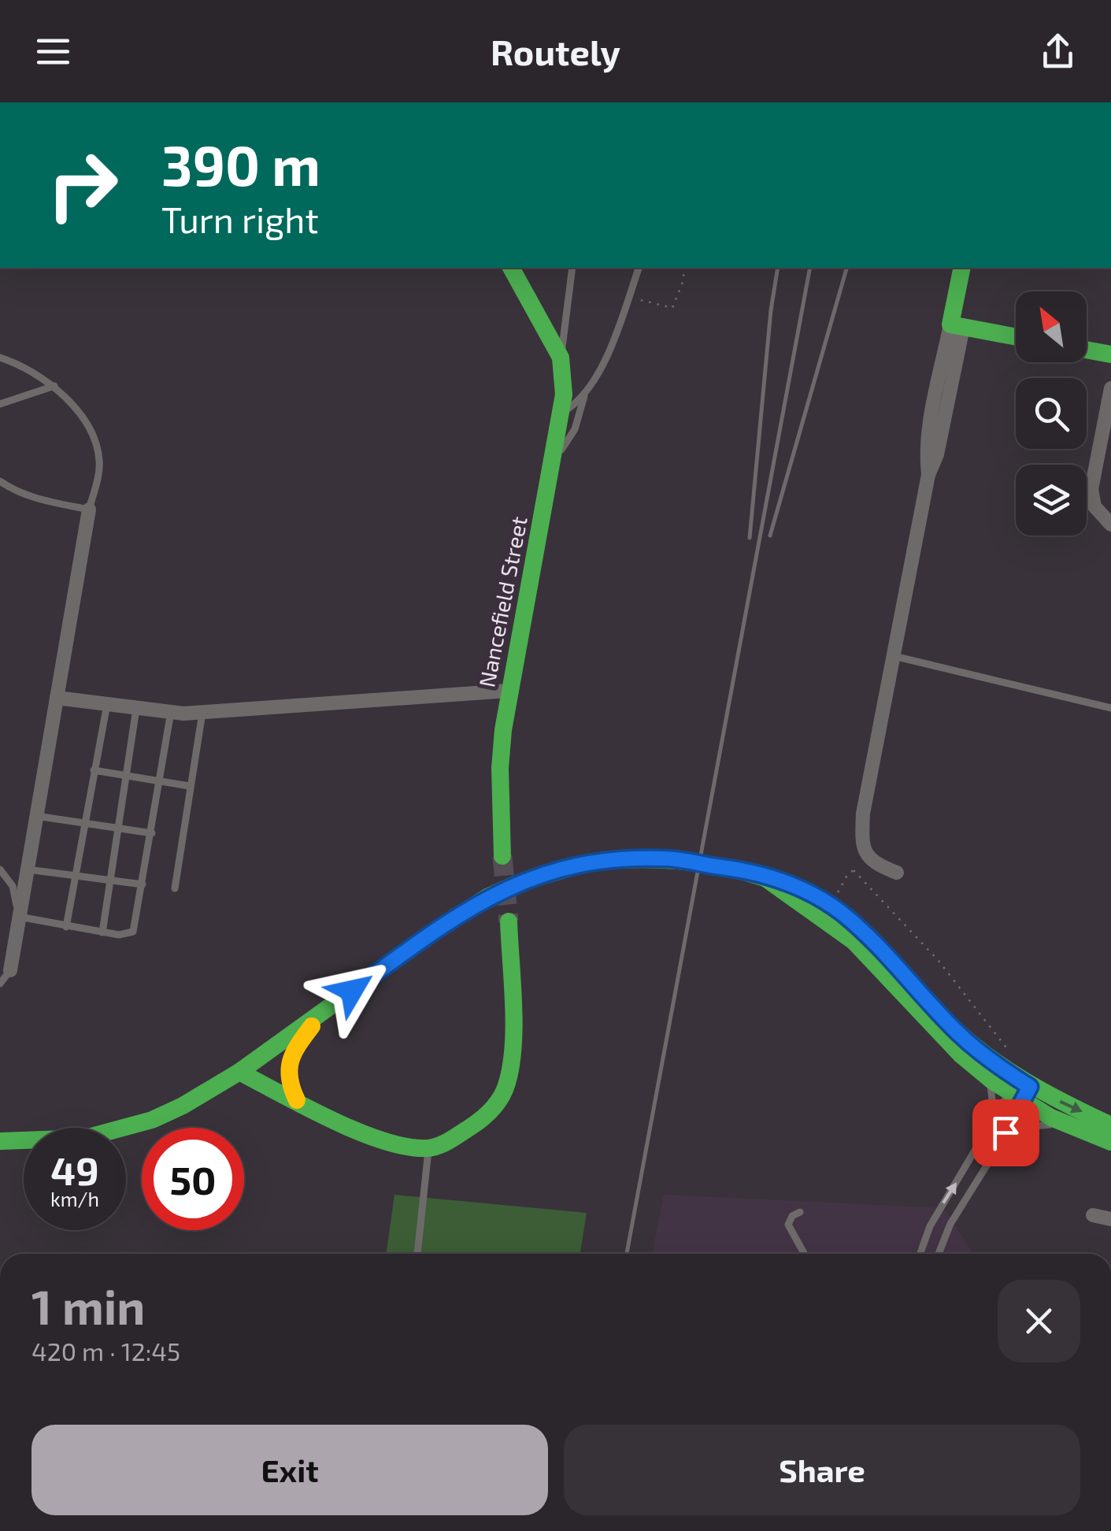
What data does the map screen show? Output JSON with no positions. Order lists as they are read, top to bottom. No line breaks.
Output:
{"streets":{"main road":["Nancefield Street"]},"north":"top left","page":{"header":"Routely","turn":["390 m","Turn right"],"speed":"49 km/h","limit":"50","heading":["1 min","420 m · 12:45"],"buttons":["Exit","Share"]}}
